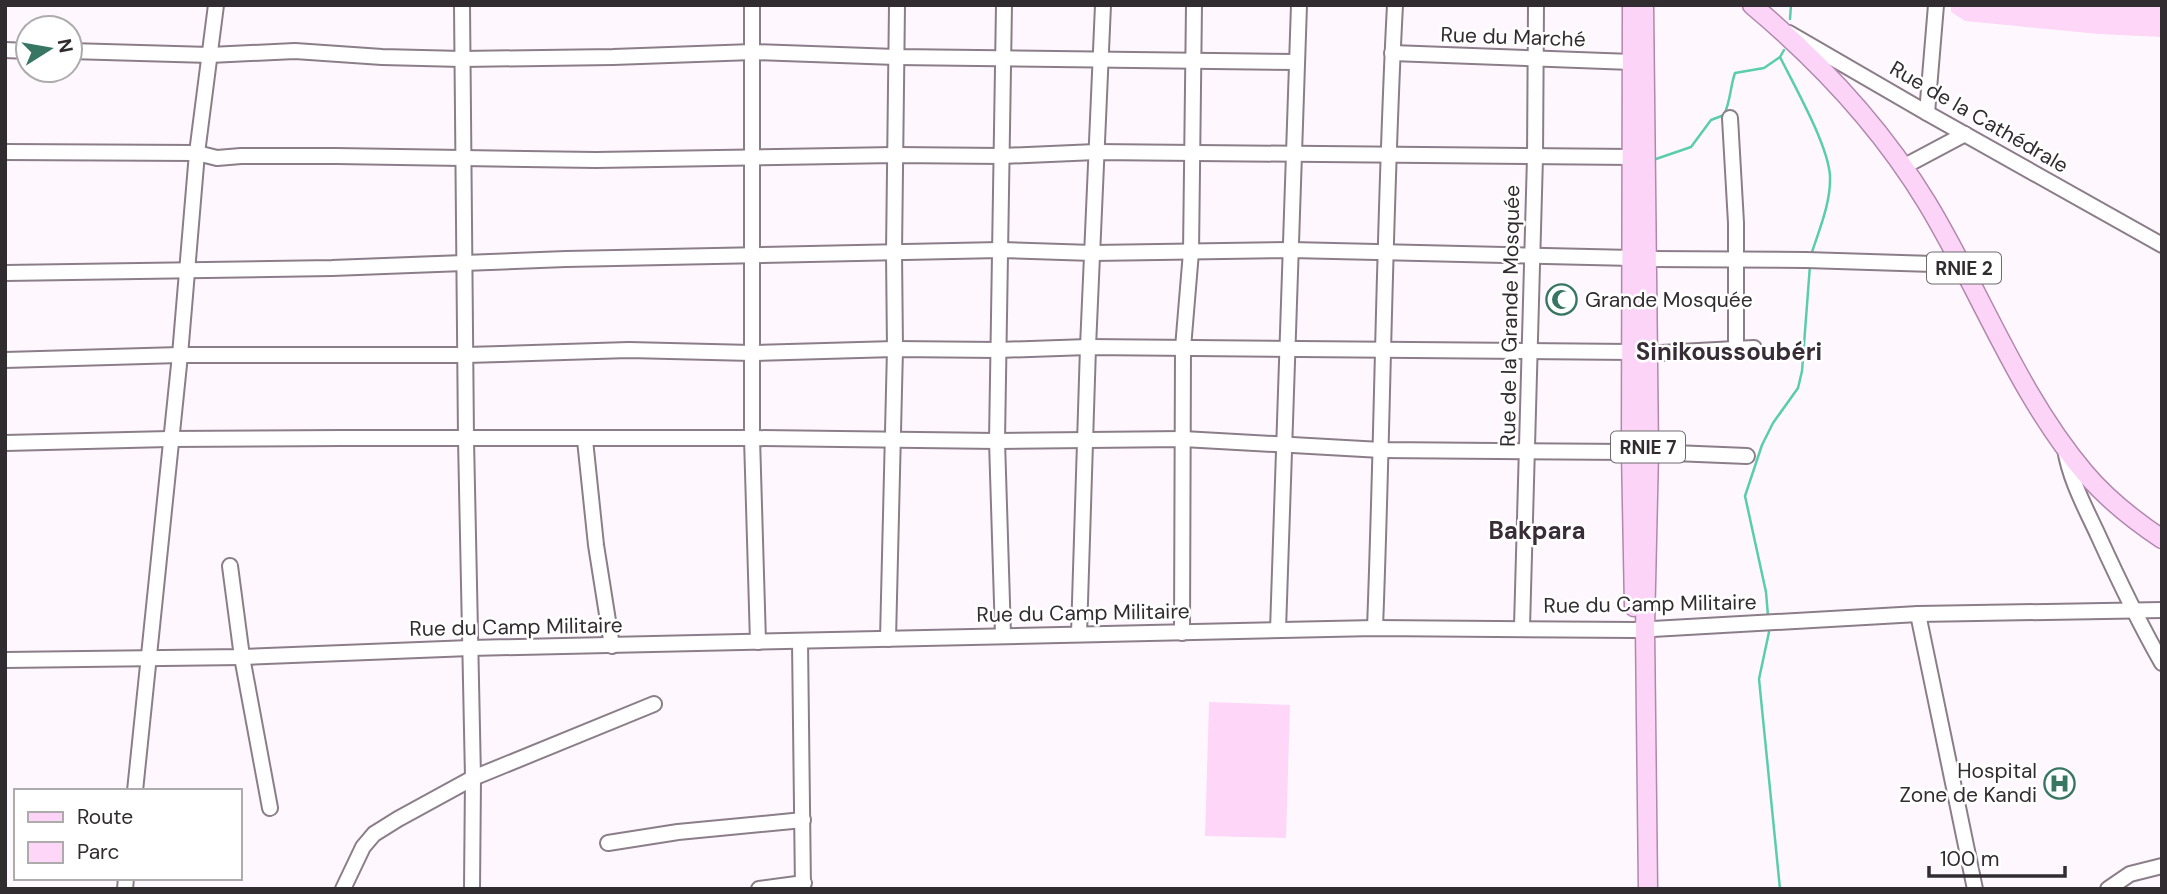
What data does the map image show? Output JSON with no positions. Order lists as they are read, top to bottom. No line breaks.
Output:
{"streets":{"main road":["RNIE 2","RNIE 7"],"street":["Rue du Marché","Rue de la Cathédrale","Rue de la Grande Mosquée","Rue du Camp Militaire"]},"crossings":[["Rue du Marché","Rue de la Grande Mosquée"],["Rue du Marché","RNIE 7"],["Rue de la Cathédrale","RNIE 2"],["Rue de la Grande Mosquée","Rue du Camp Militaire"],["RNIE 7","Rue du Camp Militaire"]],"districts":["Sinikoussoubéri","Bakpara"],"places":{"mosque":["Grande Mosquée"],"hospital":["Hospital Zone de Kandi"]},"legend":["Route","Parc"],"scale_bar":"100 m","north":"right"}
